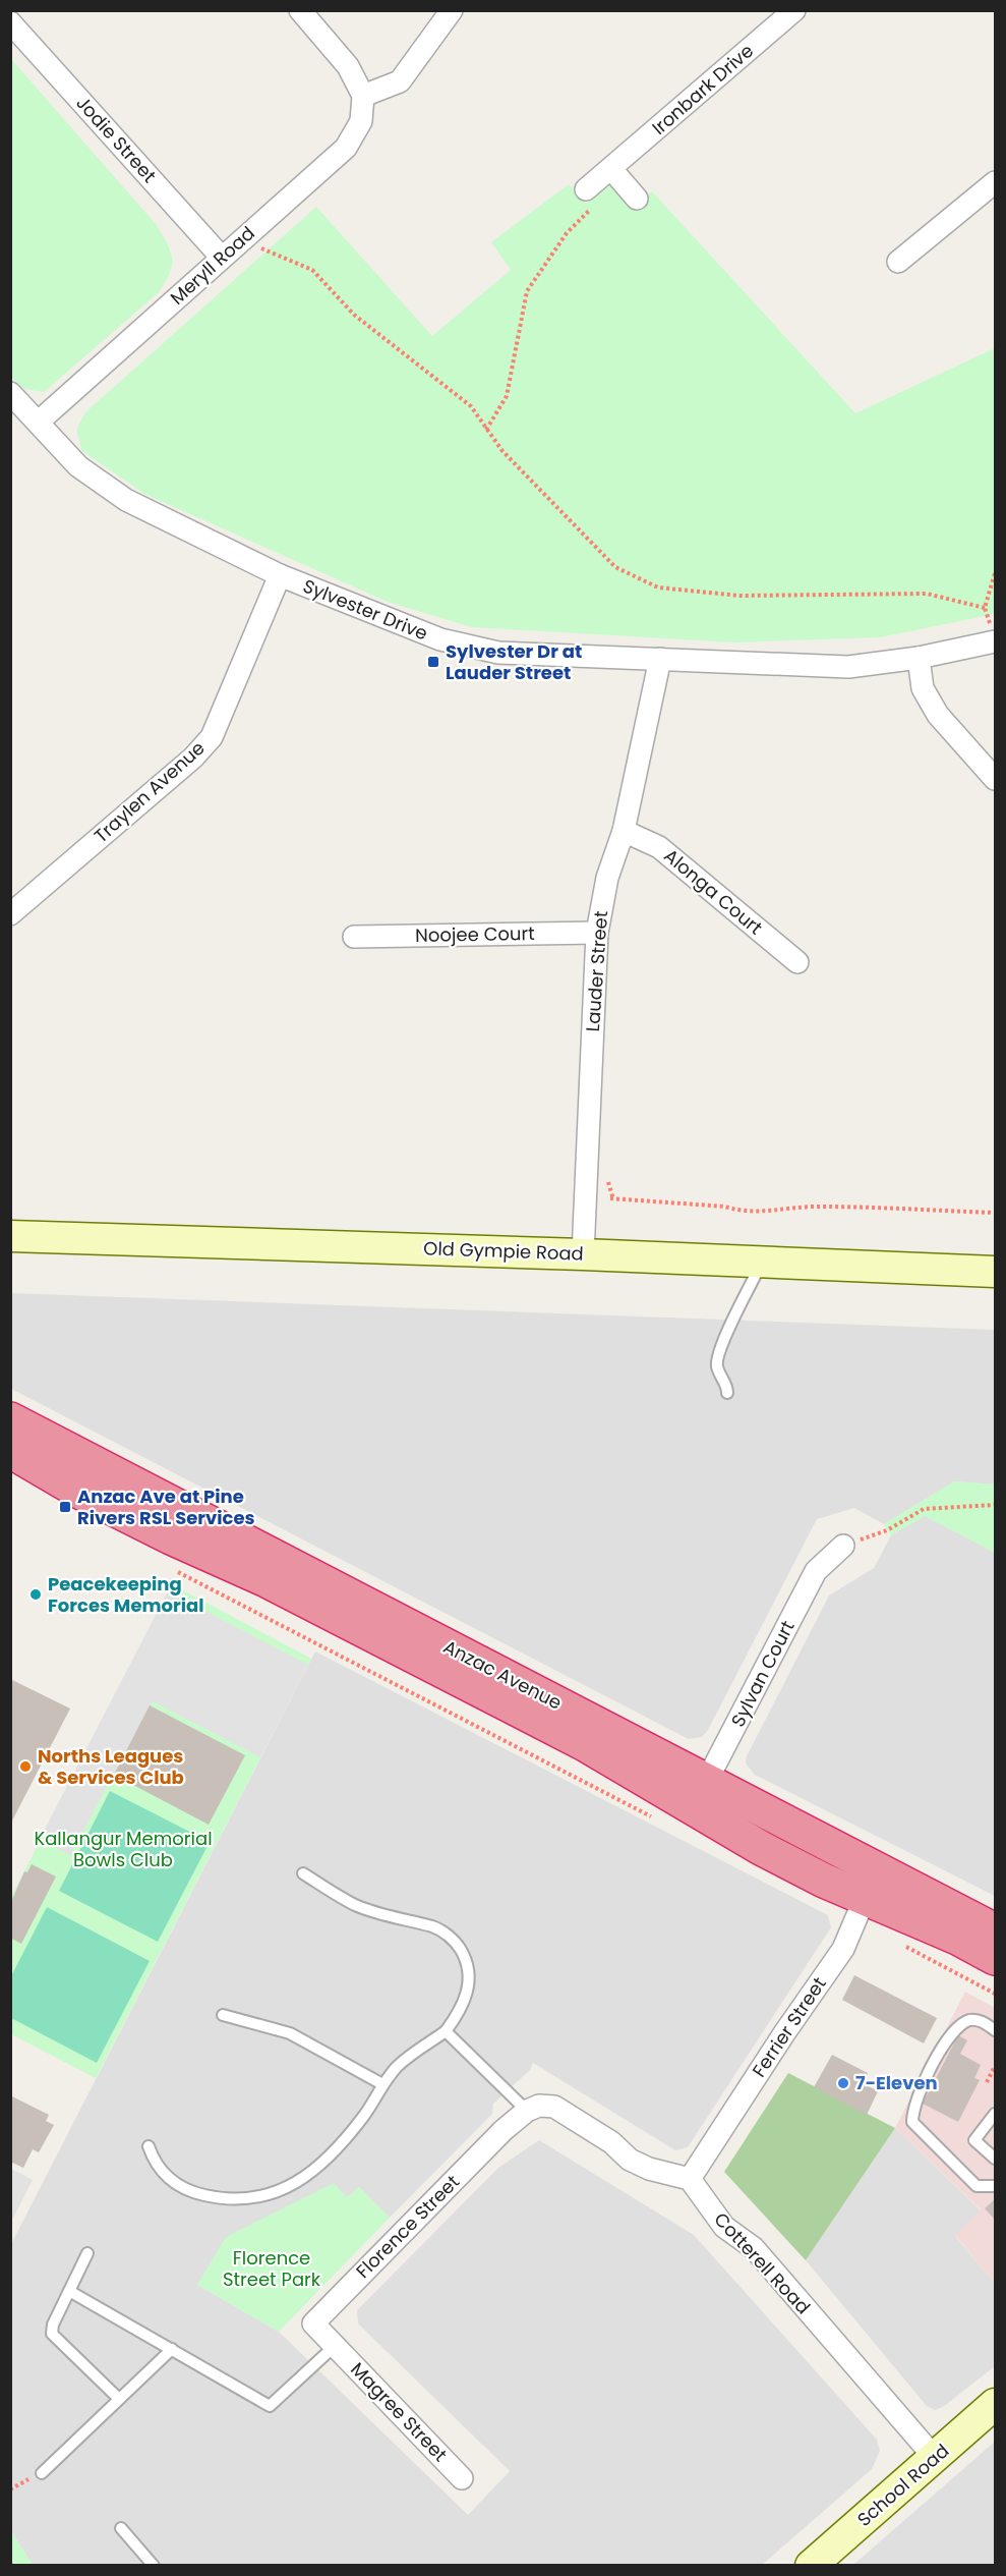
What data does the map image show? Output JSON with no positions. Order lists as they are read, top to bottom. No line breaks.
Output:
{"streets":{"highway":["Anzac Avenue"],"main road":["Old Gympie Road","School Road"],"street":["Ironbark Drive","Jodie Street","Meryll Road","Sylvester Drive","Traylen Avenue","Alonga Court","Noojee Court","Lauder Street","Sylvan Court","Ferrier Street","Florence Street","Cotterell Road","Magree Street"]},"crossings":[["Jodie Street","Meryll Road"],["Meryll Road","Sylvester Drive"],["Sylvester Drive","Traylen Avenue"],["Sylvester Drive","Lauder Street"],["Alonga Court","Lauder Street"],["Noojee Court","Lauder Street"],["Lauder Street","Old Gympie Road"],["Sylvan Court","Anzac Avenue"],["Anzac Avenue","Ferrier Street"],["Ferrier Street","Cotterell Road"],["Florence Street","Magree Street"],["Cotterell Road","School Road"]],"parks":["Kallangur Memorial Bowls Club","Florence Street Park"],"places":{"transit":["Sylvester Dr at Lauder Street","Anzac Ave at Pine Rivers RSL Services"],"other":["Peacekeeping Forces Memorial","Norths Leagues & Services Club","7-Eleven"]}}
